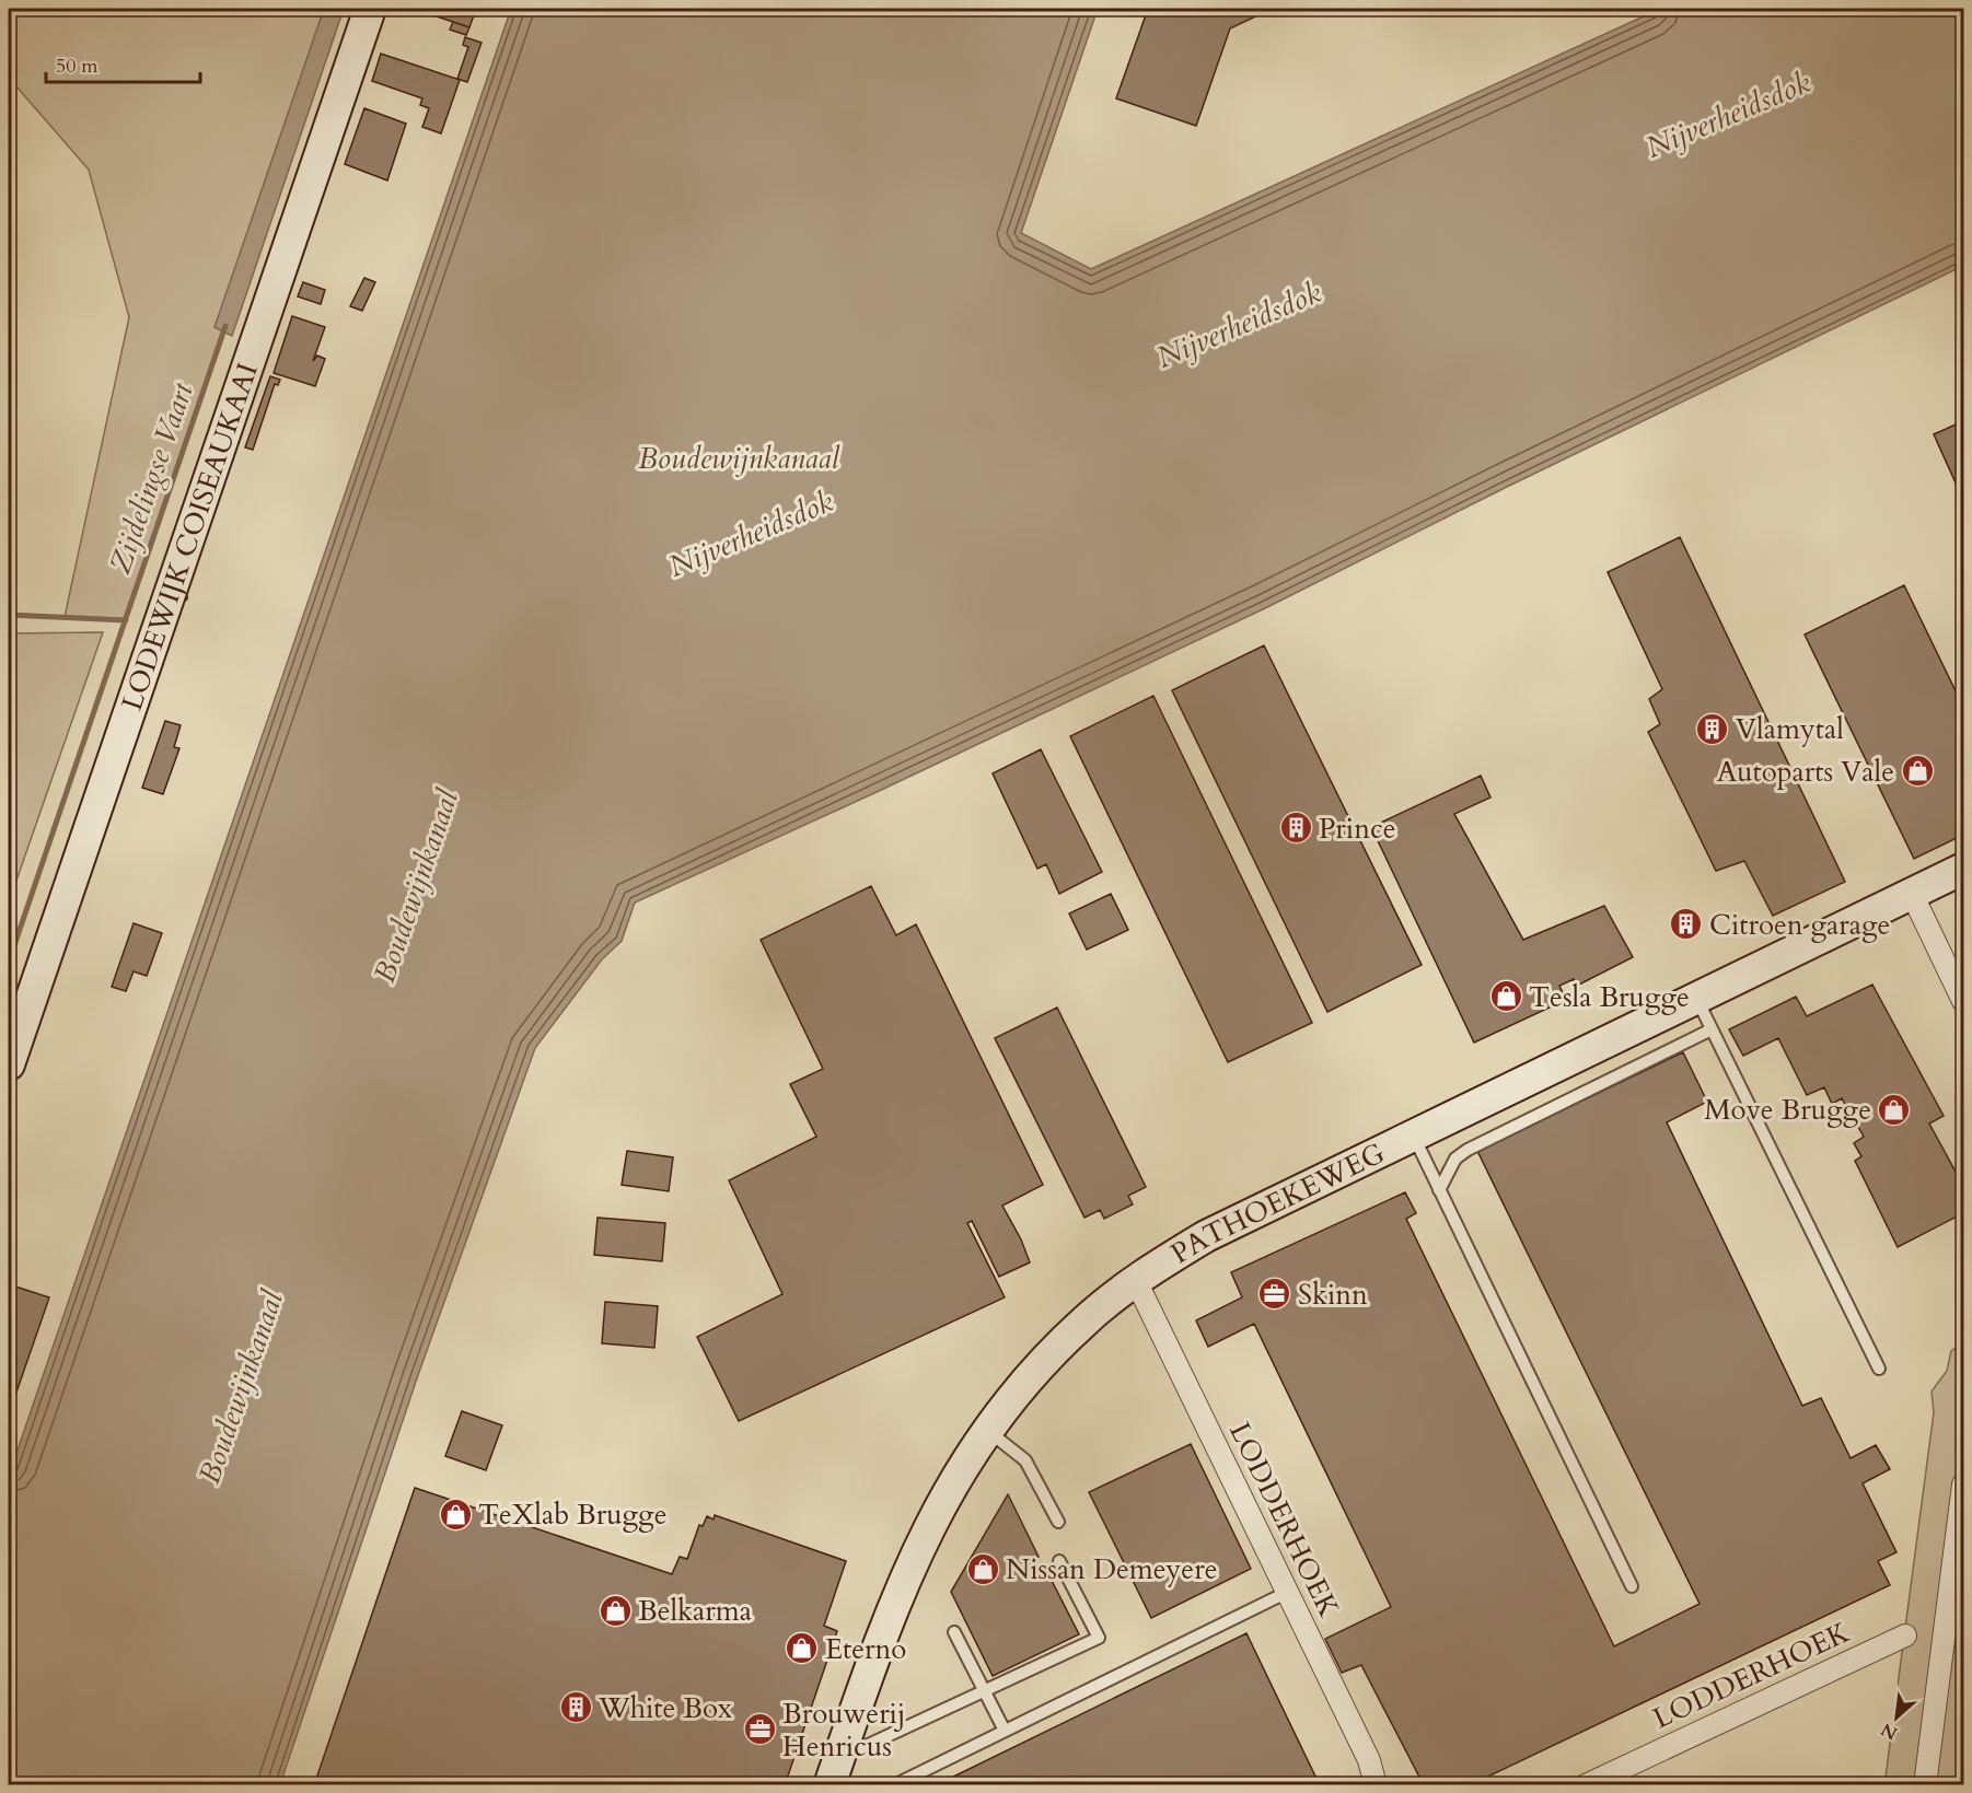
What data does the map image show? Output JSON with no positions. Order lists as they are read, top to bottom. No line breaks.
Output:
{"streets":{"main road":["LODEWIJK COISEAUKAAI","PATHOEKEWEG"],"street":["LODDERHOEK"]},"crossings":[["PATHOEKEWEG","LODDERHOEK"]],"water":["Nijverheidsdok","Boudewijnkanaal","Zijdelingse Vaart"],"places":{"building":["Vlamytal","Prince","Citroen garage","White Box"],"shop":["Autoparts Vale","Tesla Brugge","Move Brugge","TeXlab Brugge","Nissan Demeyere","Belkarma","Eterno"],"office":["Skinn","Brouwerij Henricus"]},"scale_bar":"50 m","north":"bottom left"}
